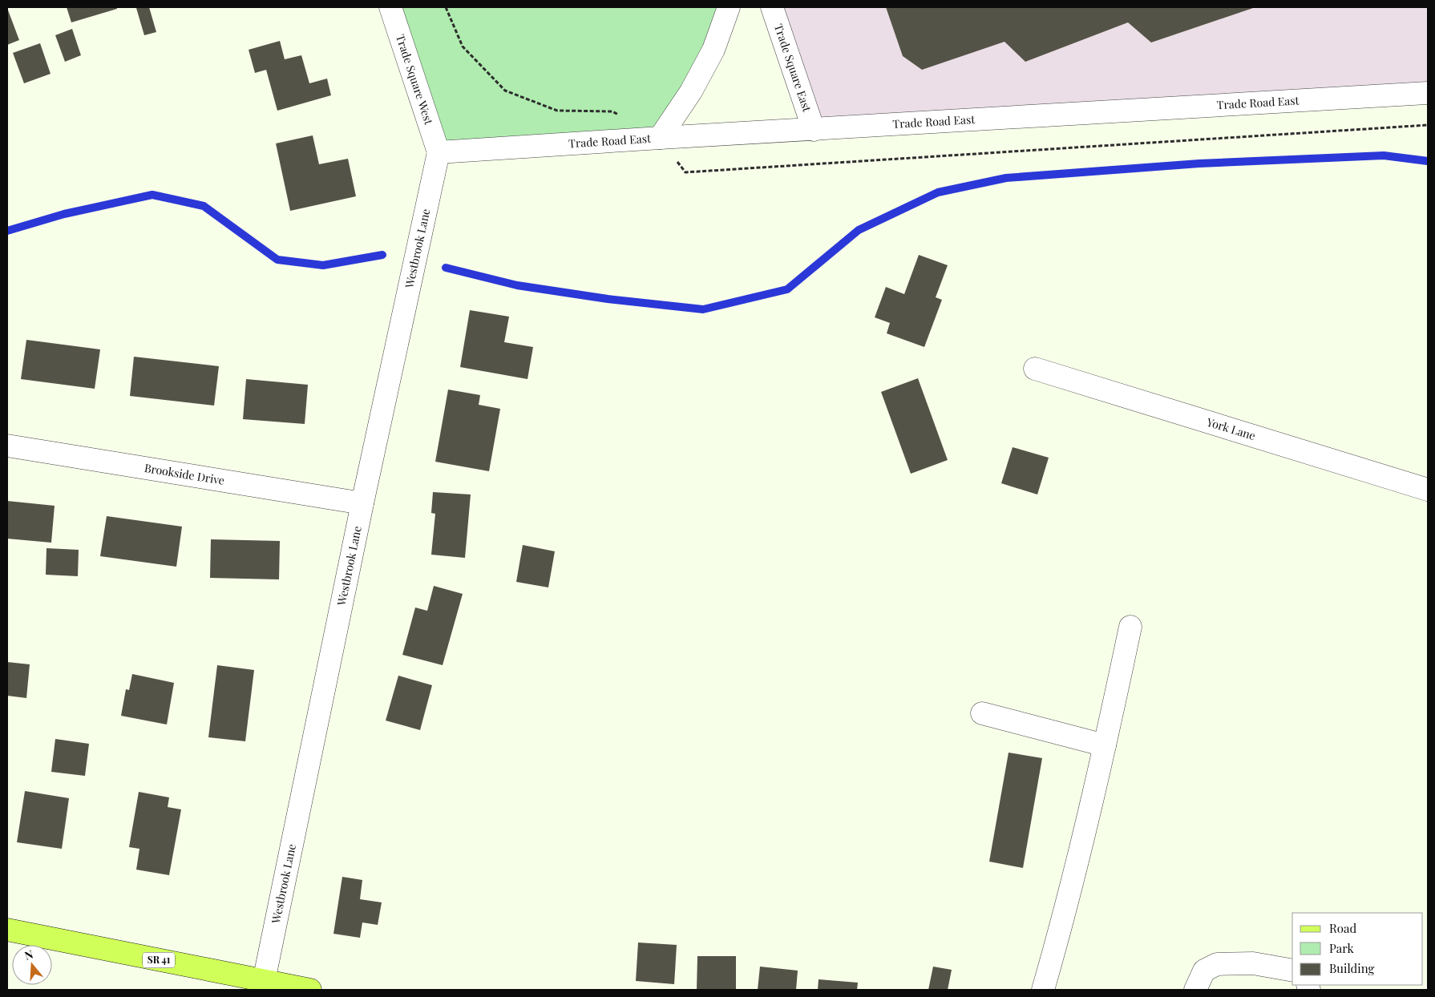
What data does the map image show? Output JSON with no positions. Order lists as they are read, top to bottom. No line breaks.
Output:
{"streets":{"main road":["SR 41"],"street":["Trade Square East","Trade Square West","Trade Road East","Westbrook Lane","York Lane","Brookside Drive"]},"crossings":[["Trade Square East","Trade Road East"],["Trade Square West","Trade Road East"],["Trade Square West","Westbrook Lane"],["Trade Road East","Westbrook Lane"],["Westbrook Lane","Brookside Drive"],["Westbrook Lane","SR 41"]],"legend":["Road","Park","Building"],"north":"top"}
